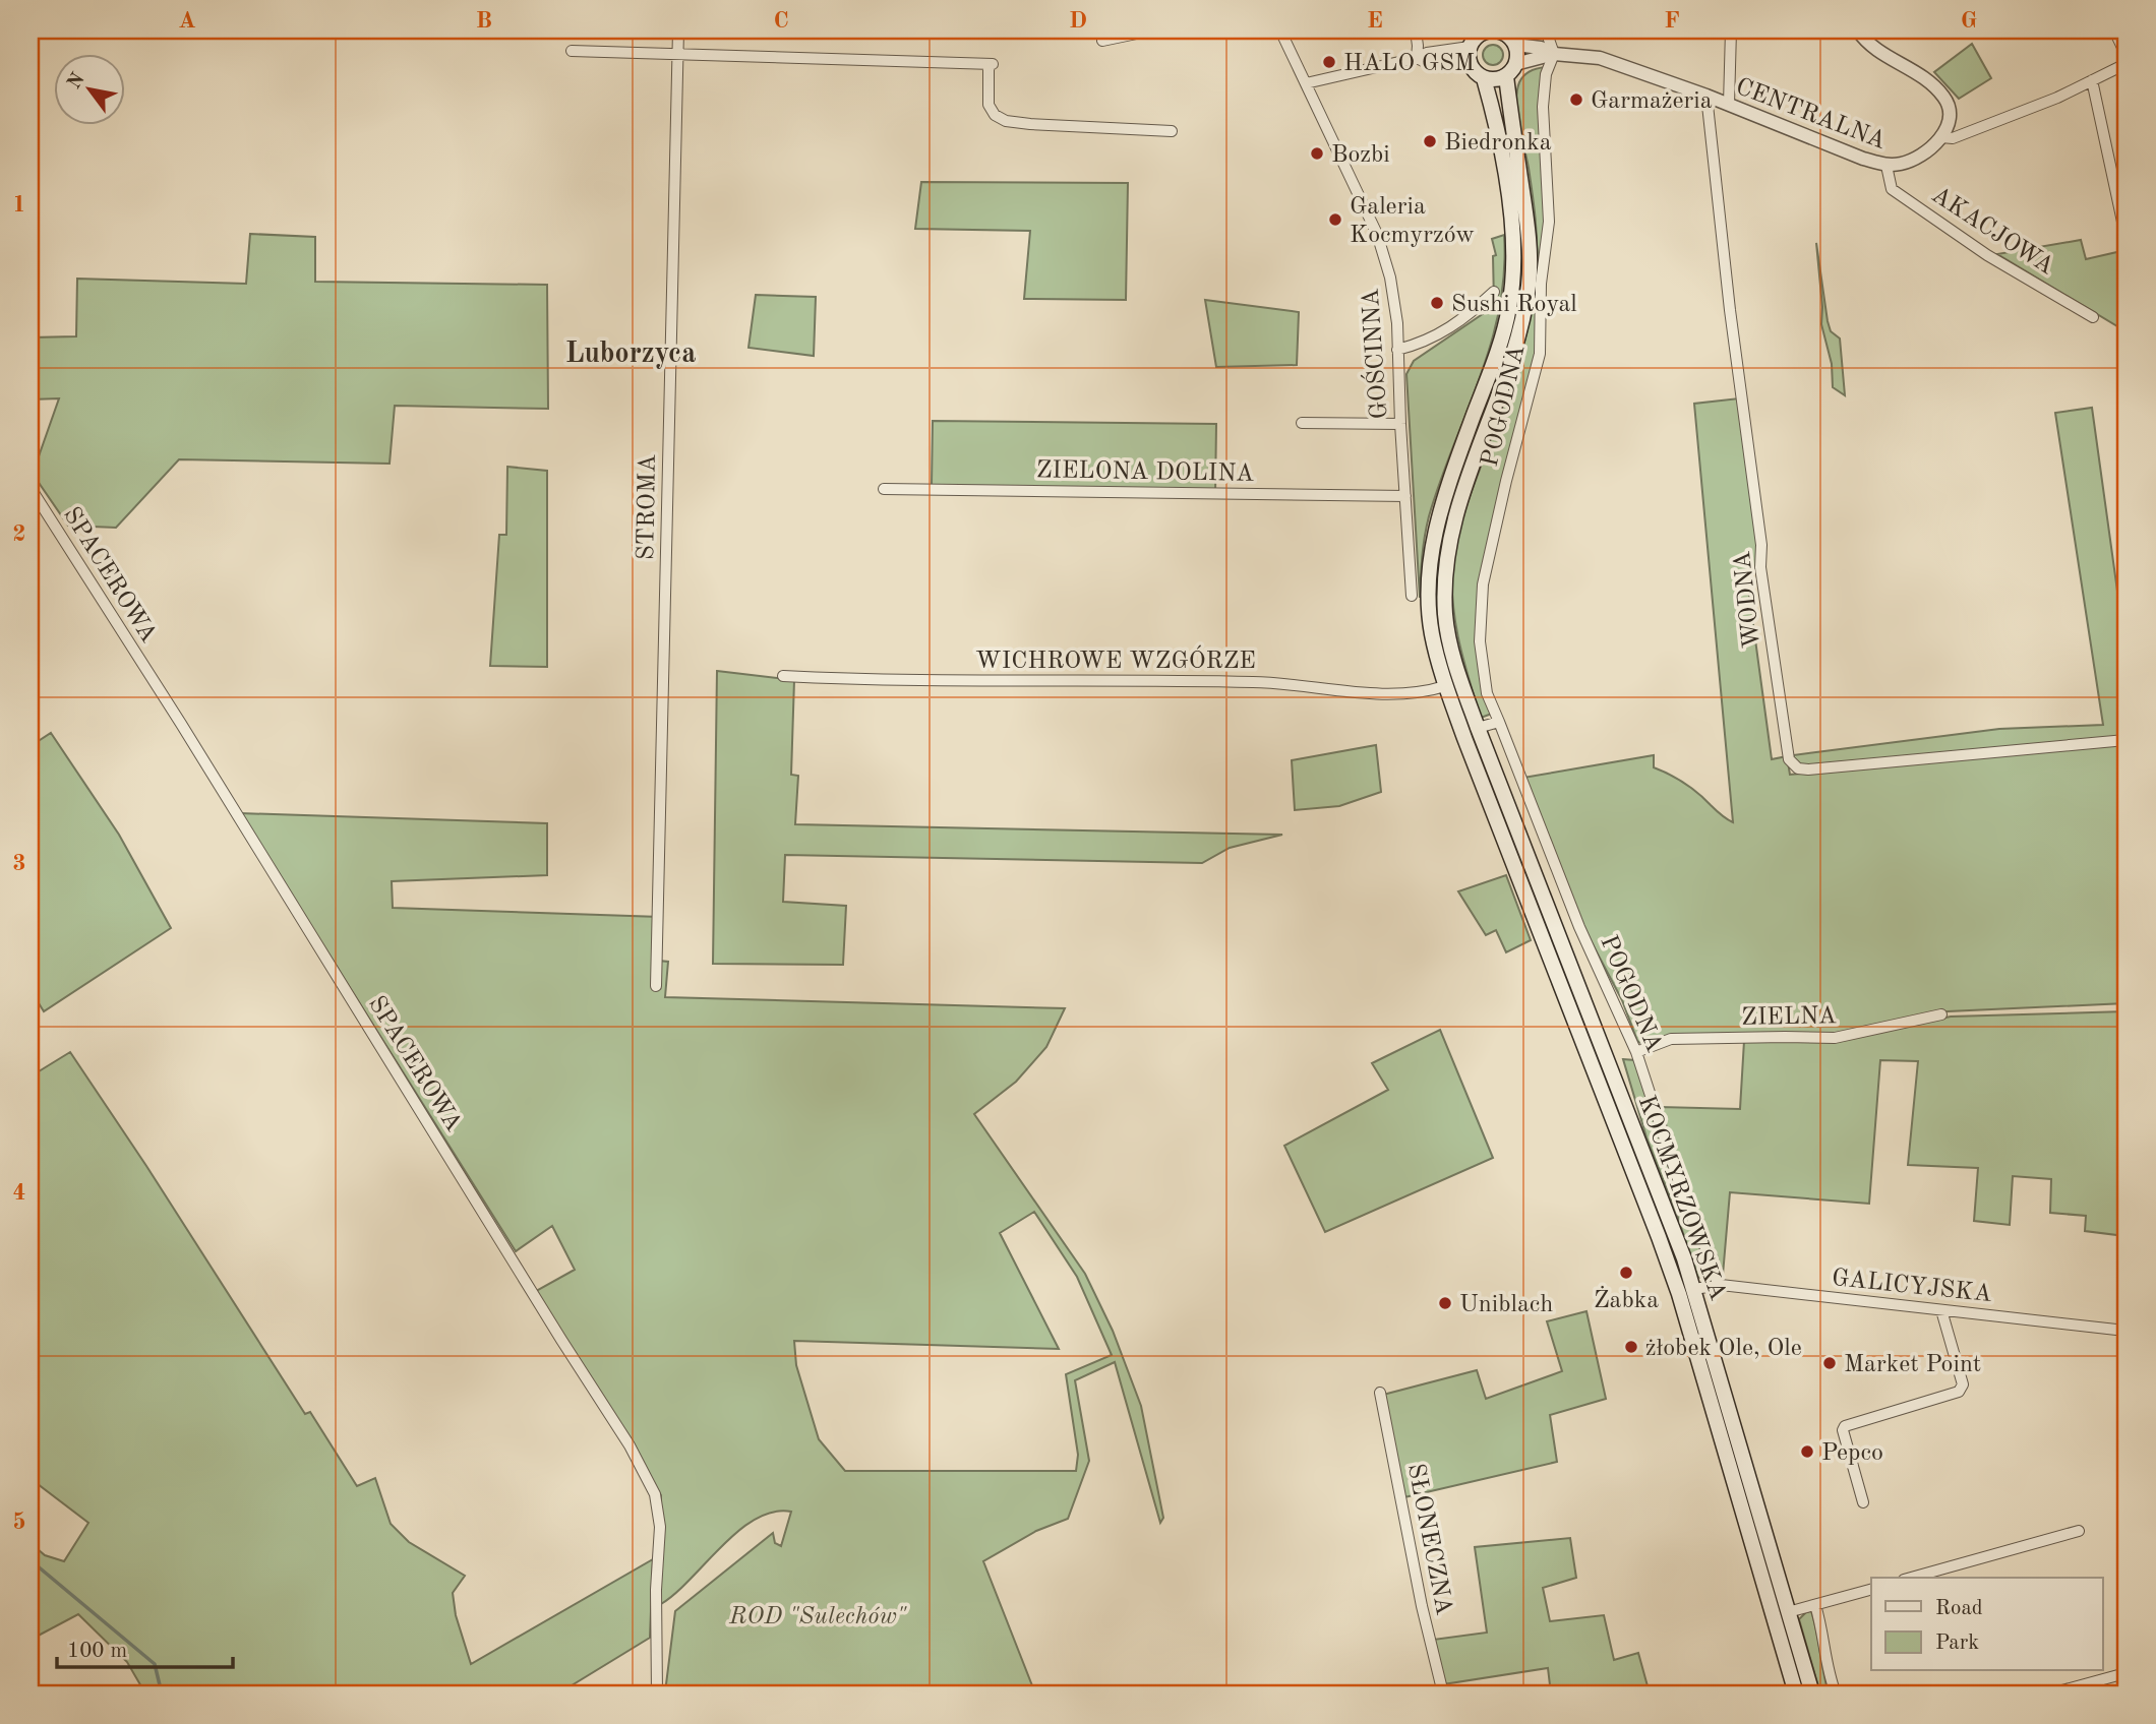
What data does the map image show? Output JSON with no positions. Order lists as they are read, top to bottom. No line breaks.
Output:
{"streets":{"main road":["KOCMYRZOWSKA"],"street":["CENTRALNA","AKACJOWA","GOŚCINNA","POGODNA","ZIELONA DOLINA","STROMA","SPACEROWA","WODNA","WICHROWE WZGÓRZE","ZIELNA","GALICYJSKA","SŁONECZNA"]},"crossings":[["CENTRALNA","AKACJOWA"],["CENTRALNA","POGODNA"],["CENTRALNA","WODNA"],["CENTRALNA","KOCMYRZOWSKA"],["GOŚCINNA","ZIELONA DOLINA"],["POGODNA","ZIELNA"],["POGODNA","GALICYJSKA"],["WICHROWE WZGÓRZE","KOCMYRZOWSKA"],["KOCMYRZOWSKA","GALICYJSKA"]],"districts":["Luborzyca"],"parks":["ROD \"Sulechów\""],"places":["HALO GSM","Garmażeria","Biedronka","Bozbi","Galeria Kocmyrzów","Sushi Royal","Żabka","Uniblach","żłobek Ole, Ole","Market Point","Pepco"],"legend":["Road","Park"],"scale_bar":"100 m","north":"top left","grid":{"columns":["A","B","C","D","E","F","G"],"rows":["1","2","3","4","5"]}}
